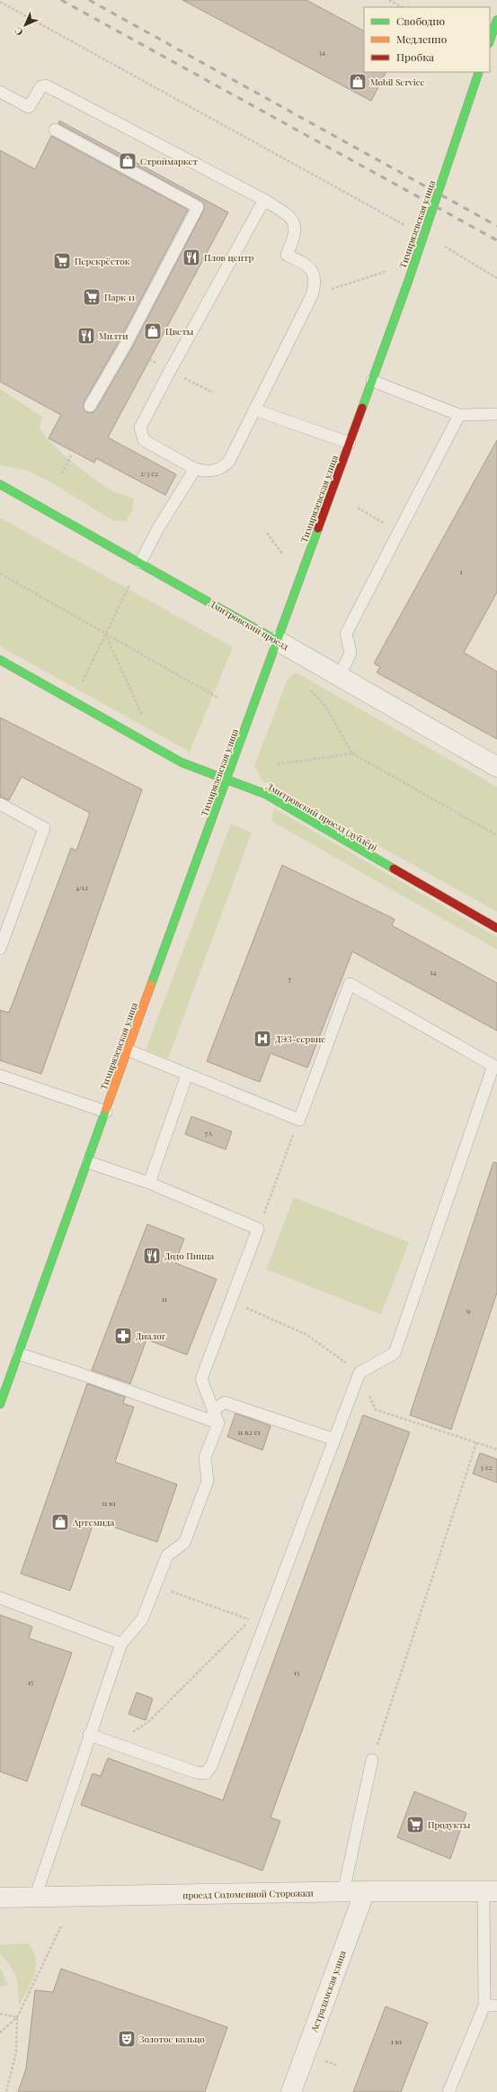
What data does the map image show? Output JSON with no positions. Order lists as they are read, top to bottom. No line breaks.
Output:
{"streets":{"main road":["Тимирязевская улица","Дмитровский проезд","Дмитровский проезд (дублёр)"],"street":["проезд Соломенной Сторожки","Астрадамская улица"]},"crossings":[["Тимирязевская улица","Дмитровский проезд"],["Тимирязевская улица","Дмитровский проезд (дублёр)"],["проезд Соломенной Сторожки","Астрадамская улица"]],"places":{"shop":["Mobil Service","Строймаркет","Цветы","Артемида"],"restaurant":["Плов центр","Милти","Додо Пицца"],"supermarket":["Перекрёсток","Парк 11","Продукты"],"hospital":["ДЭЗ-сервис"],"pharmacy":["Диалог"],"theatre":["Золотое кольцо"]},"house_numbers":["34","2/3 c2","1","4/12","14","7","7А","11","9","11 к2 с1","3 с2","11 к1","13","15","1 к1"],"legend":["Свободно","Медленно","Пробка"],"north":"bottom left"}
